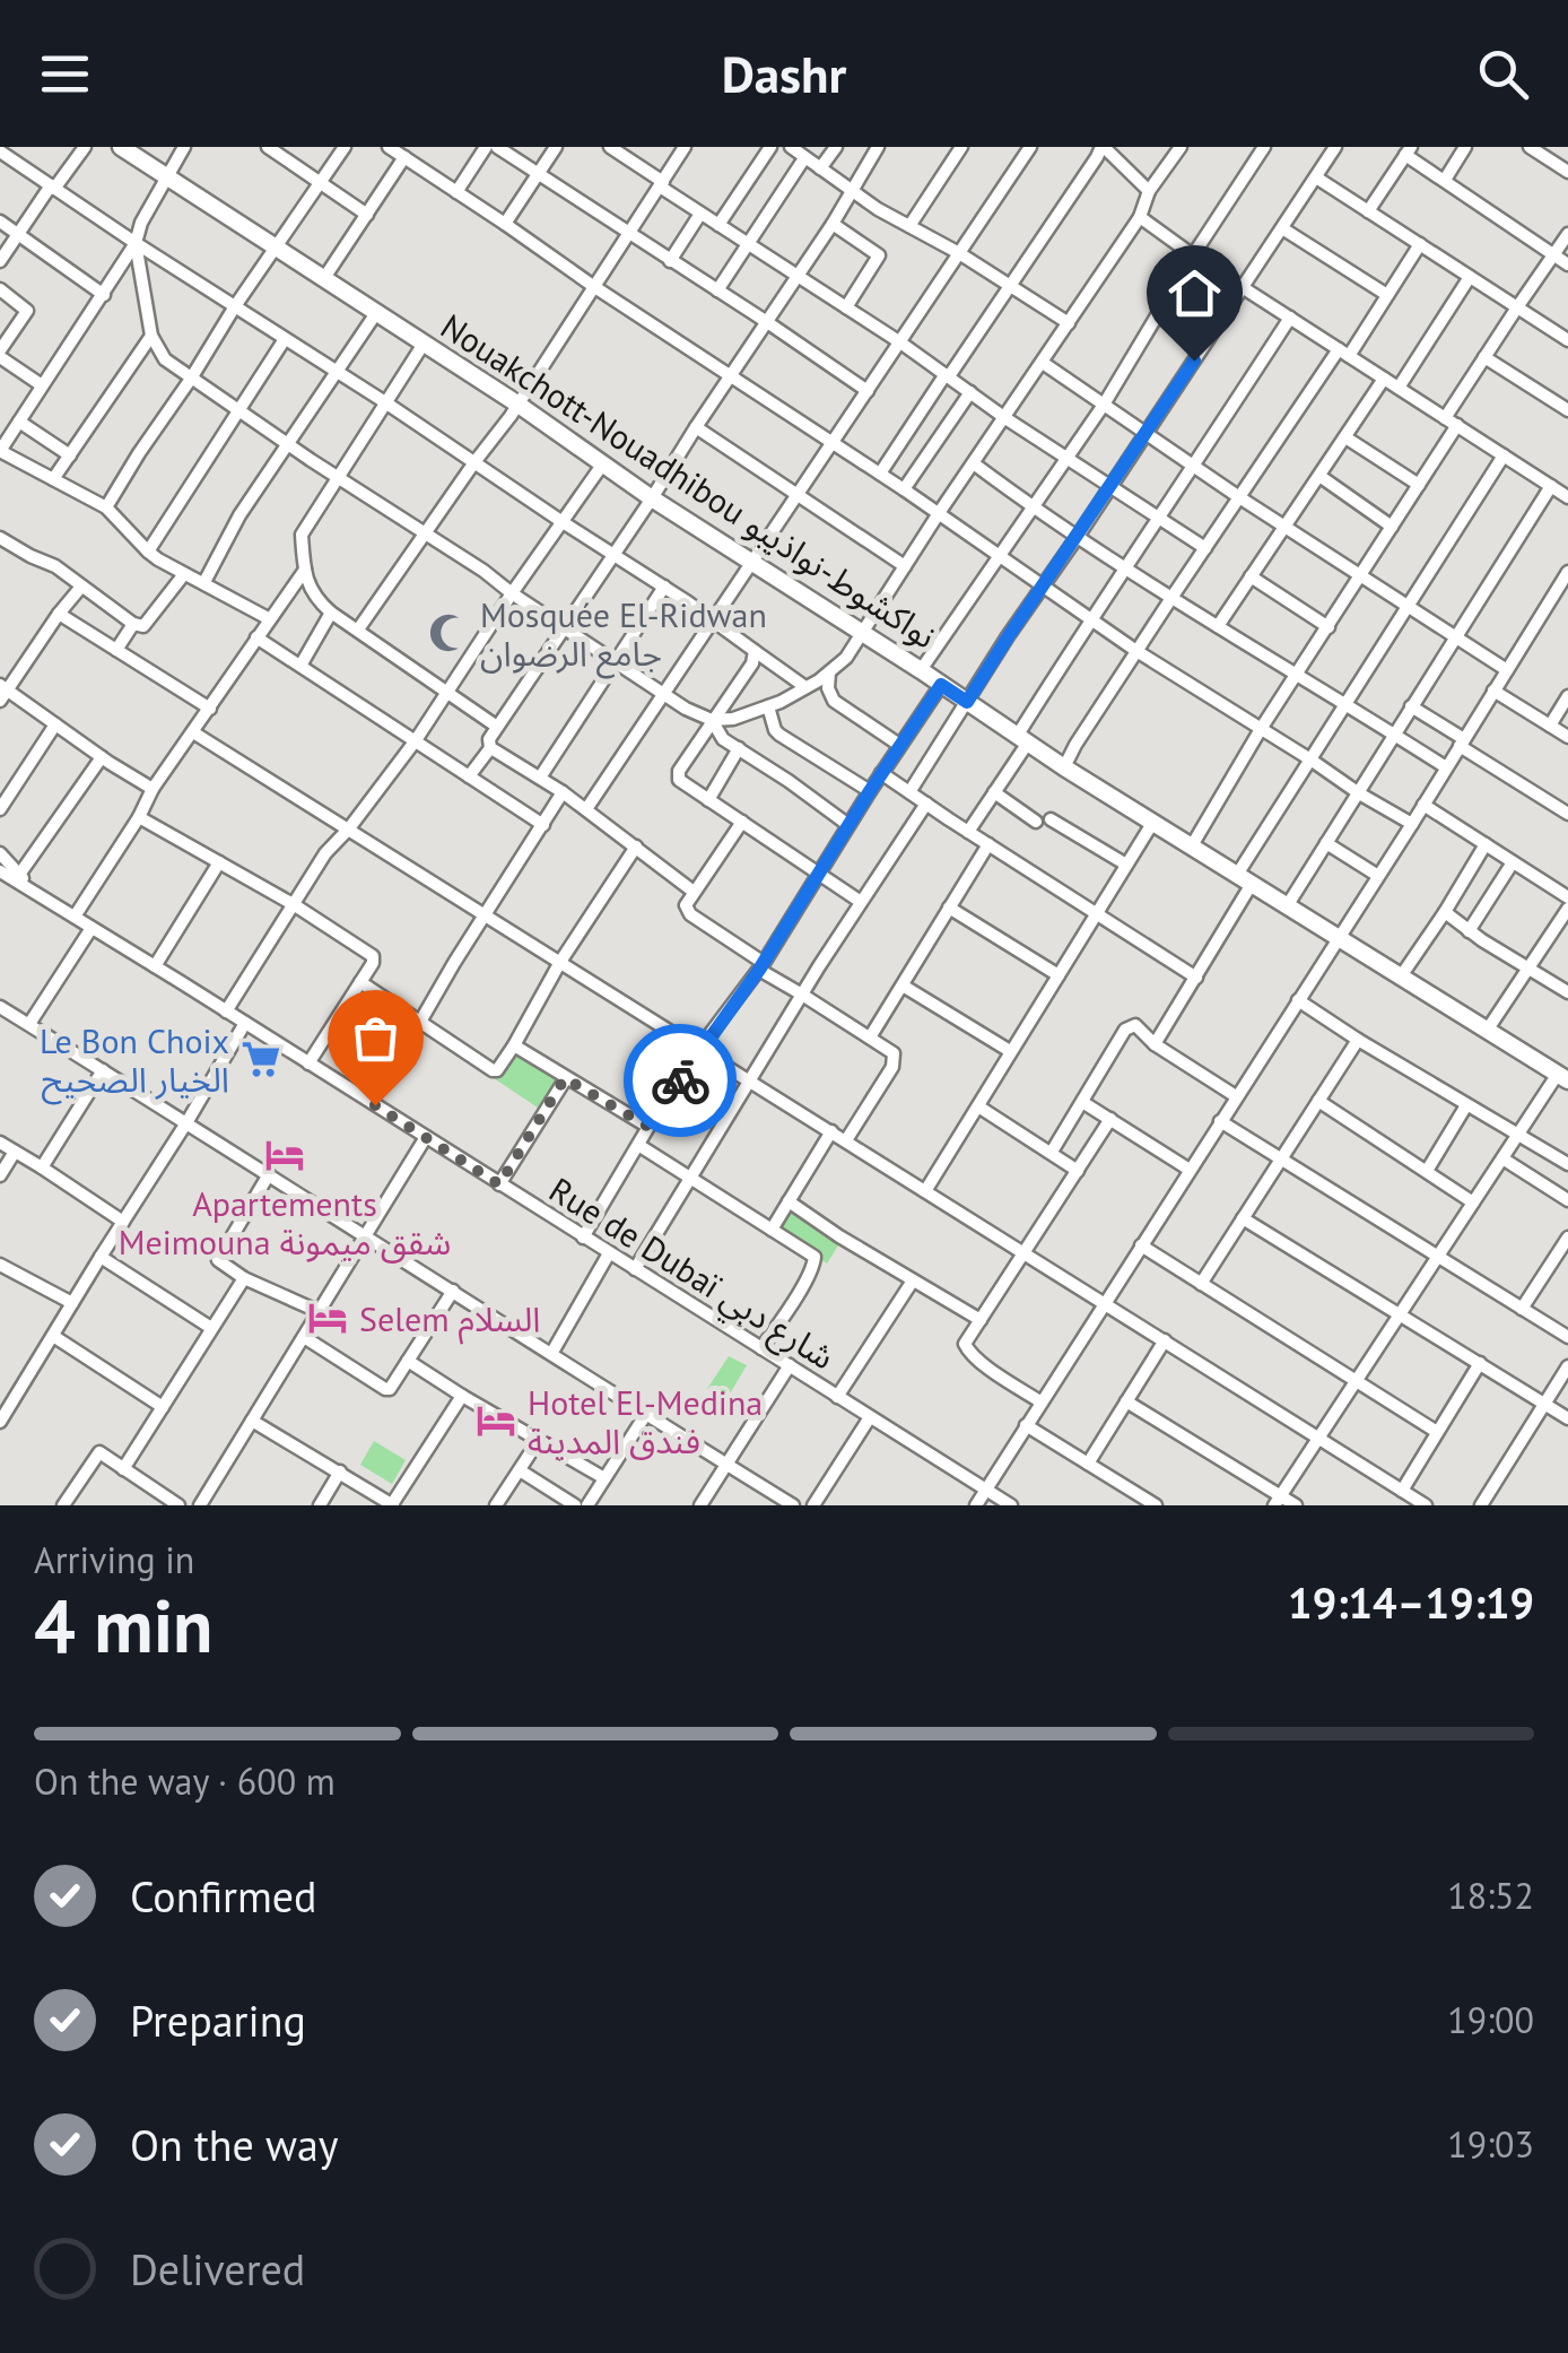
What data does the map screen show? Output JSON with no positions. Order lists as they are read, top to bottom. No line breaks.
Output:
{"streets":{"highway":["Nouakchott-Nouadhibou نواكشوط-نواذيبو"],"street":["Rue de Dubaï شارع دبي"]},"places":{"mosque":["Mosquée El-Ridwan جامع الرضوان"],"supermarket":["Le Bon Choix الخيار الصحيح"],"hotel":["Apartements Meimouna شقق ميمونة","Selem السلام","Hotel El-Medina فندق المدينة"]},"page":{"header":"Dashr","heading":["4 min","Arriving in","19:14–19:19"],"bar":"On the way · 600 m","list":[["Confirmed","18:52"],["Preparing","19:00"],["On the way","19:03"],"Delivered"]}}
